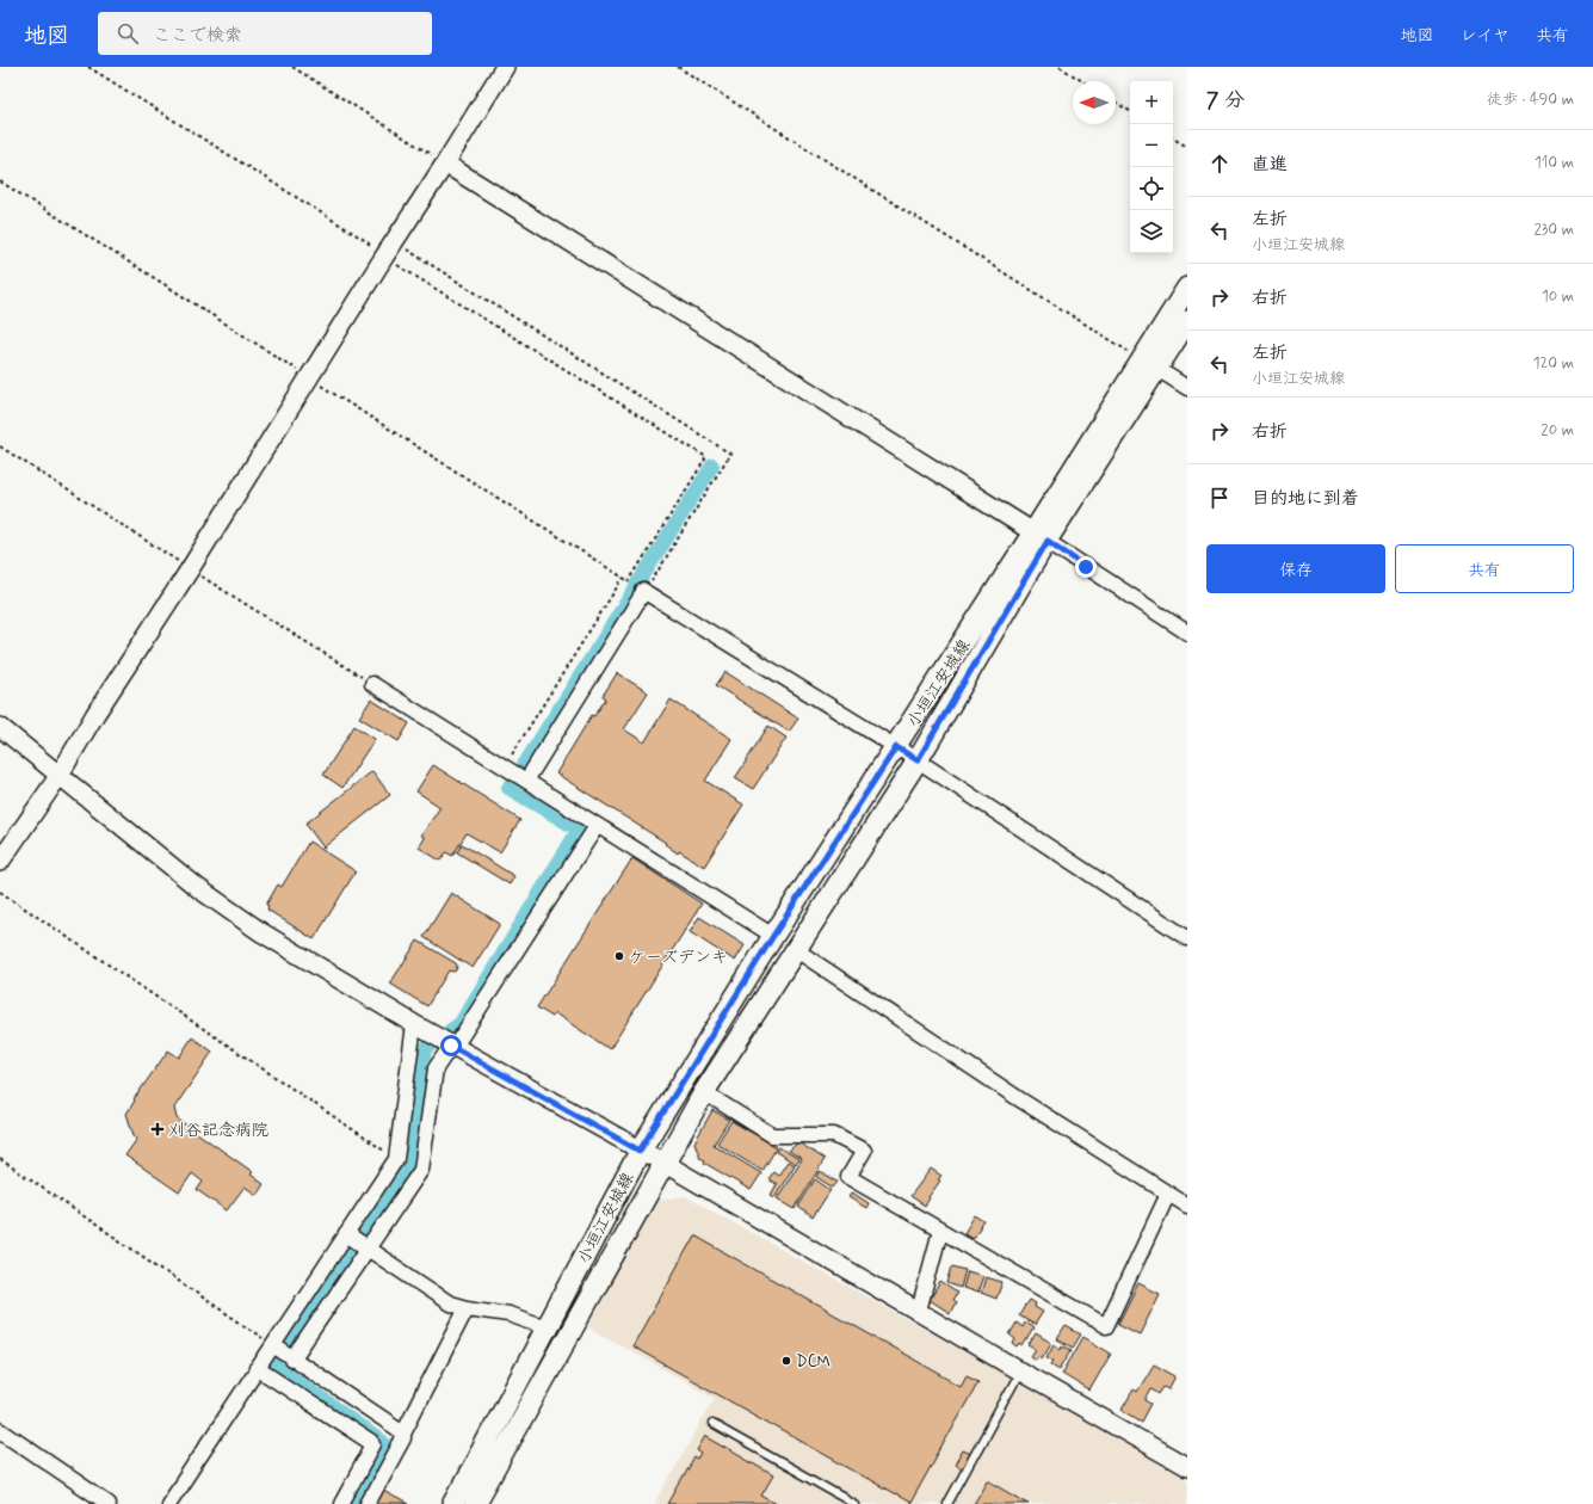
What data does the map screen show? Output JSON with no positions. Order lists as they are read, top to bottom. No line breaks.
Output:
{"streets":{"main road":["小垣江安城線"]},"places":{"other":["ケーズデンキ","DCM"],"health":["刈谷記念病院"]},"north":"left","page":{"header":"地図","search":"ここで検索","nav":["地図","レイヤ","共有"],"heading":["7 分","徒歩 · 490 m"],"map_buttons":["+","−"],"list":[["直進","110 m"],["左折","小垣江安城線","230 m"],["右折","10 m"],["左折","小垣江安城線","120 m"],["右折","20 m"],"目的地に到着"],"buttons":["保存","共有"]}}
